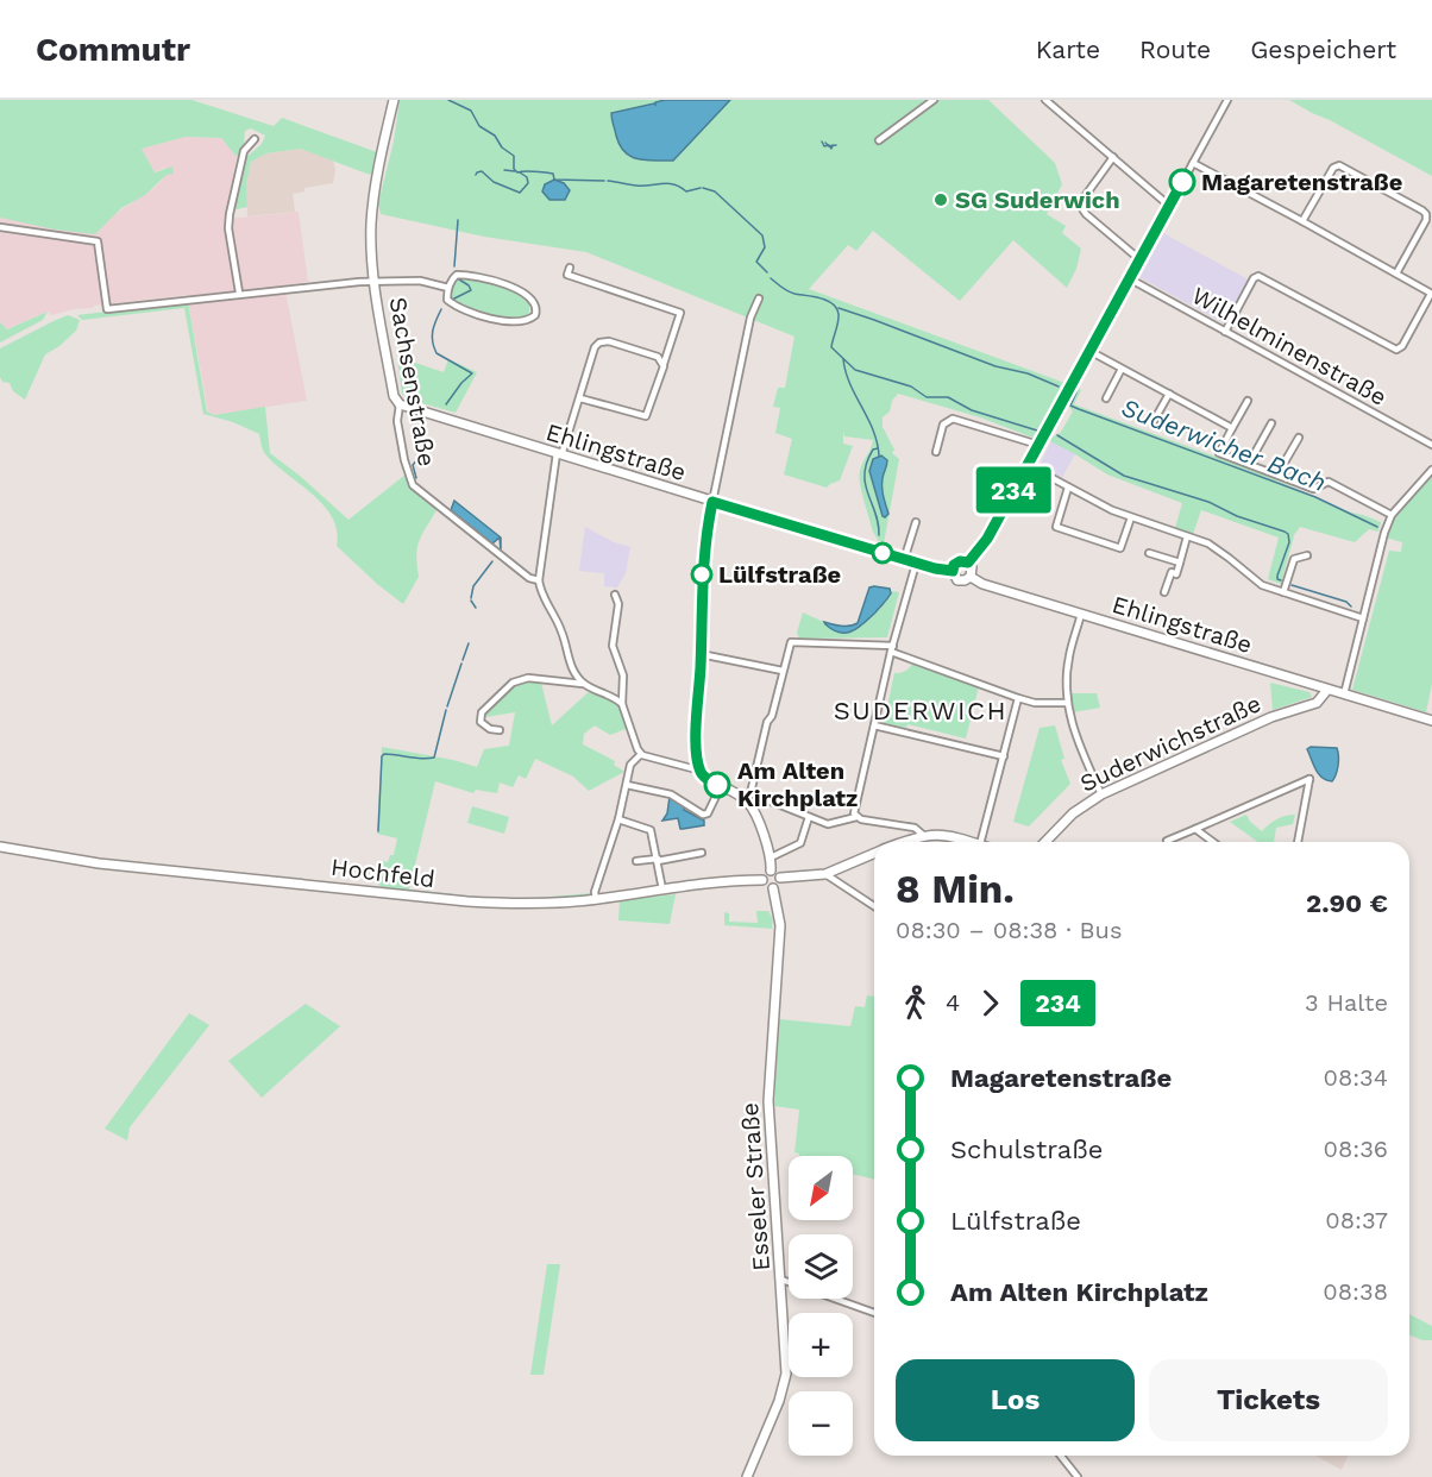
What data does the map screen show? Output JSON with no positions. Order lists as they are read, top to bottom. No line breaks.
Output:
{"streets":{"street":["Wilhelminenstraße","Sachsenstraße","Ehlingstraße","Suderwichstraße","Hochfeld","Esseler Straße"]},"crossings":[["Sachsenstraße","Ehlingstraße"],["Ehlingstraße","Suderwichstraße"],["Hochfeld","Esseler Straße"]],"districts":["SUDERWICH"],"water":["Suderwicher Bach"],"places":["Magaretenstraße","SG Suderwich","Lülfstraße","Am Alten Kirchplatz"],"lines":["bus line 234"],"north":"bottom left","page":{"header":"Commutr","nav":["Karte","Route","Gespeichert"],"on_map":"234","heading":["8 Min.","08:30 – 08:38 · Bus","2.90 €"],"legs":["4","234","3 Halte"],"list":[{"name":"Magaretenstraße","value":"08:34"},{"name":"Schulstraße","value":"08:36"},{"name":"Lülfstraße","value":"08:37"},{"name":"Am Alten Kirchplatz","value":"08:38"}],"map_buttons":["+","−"],"buttons":["Los","Tickets"]}}
